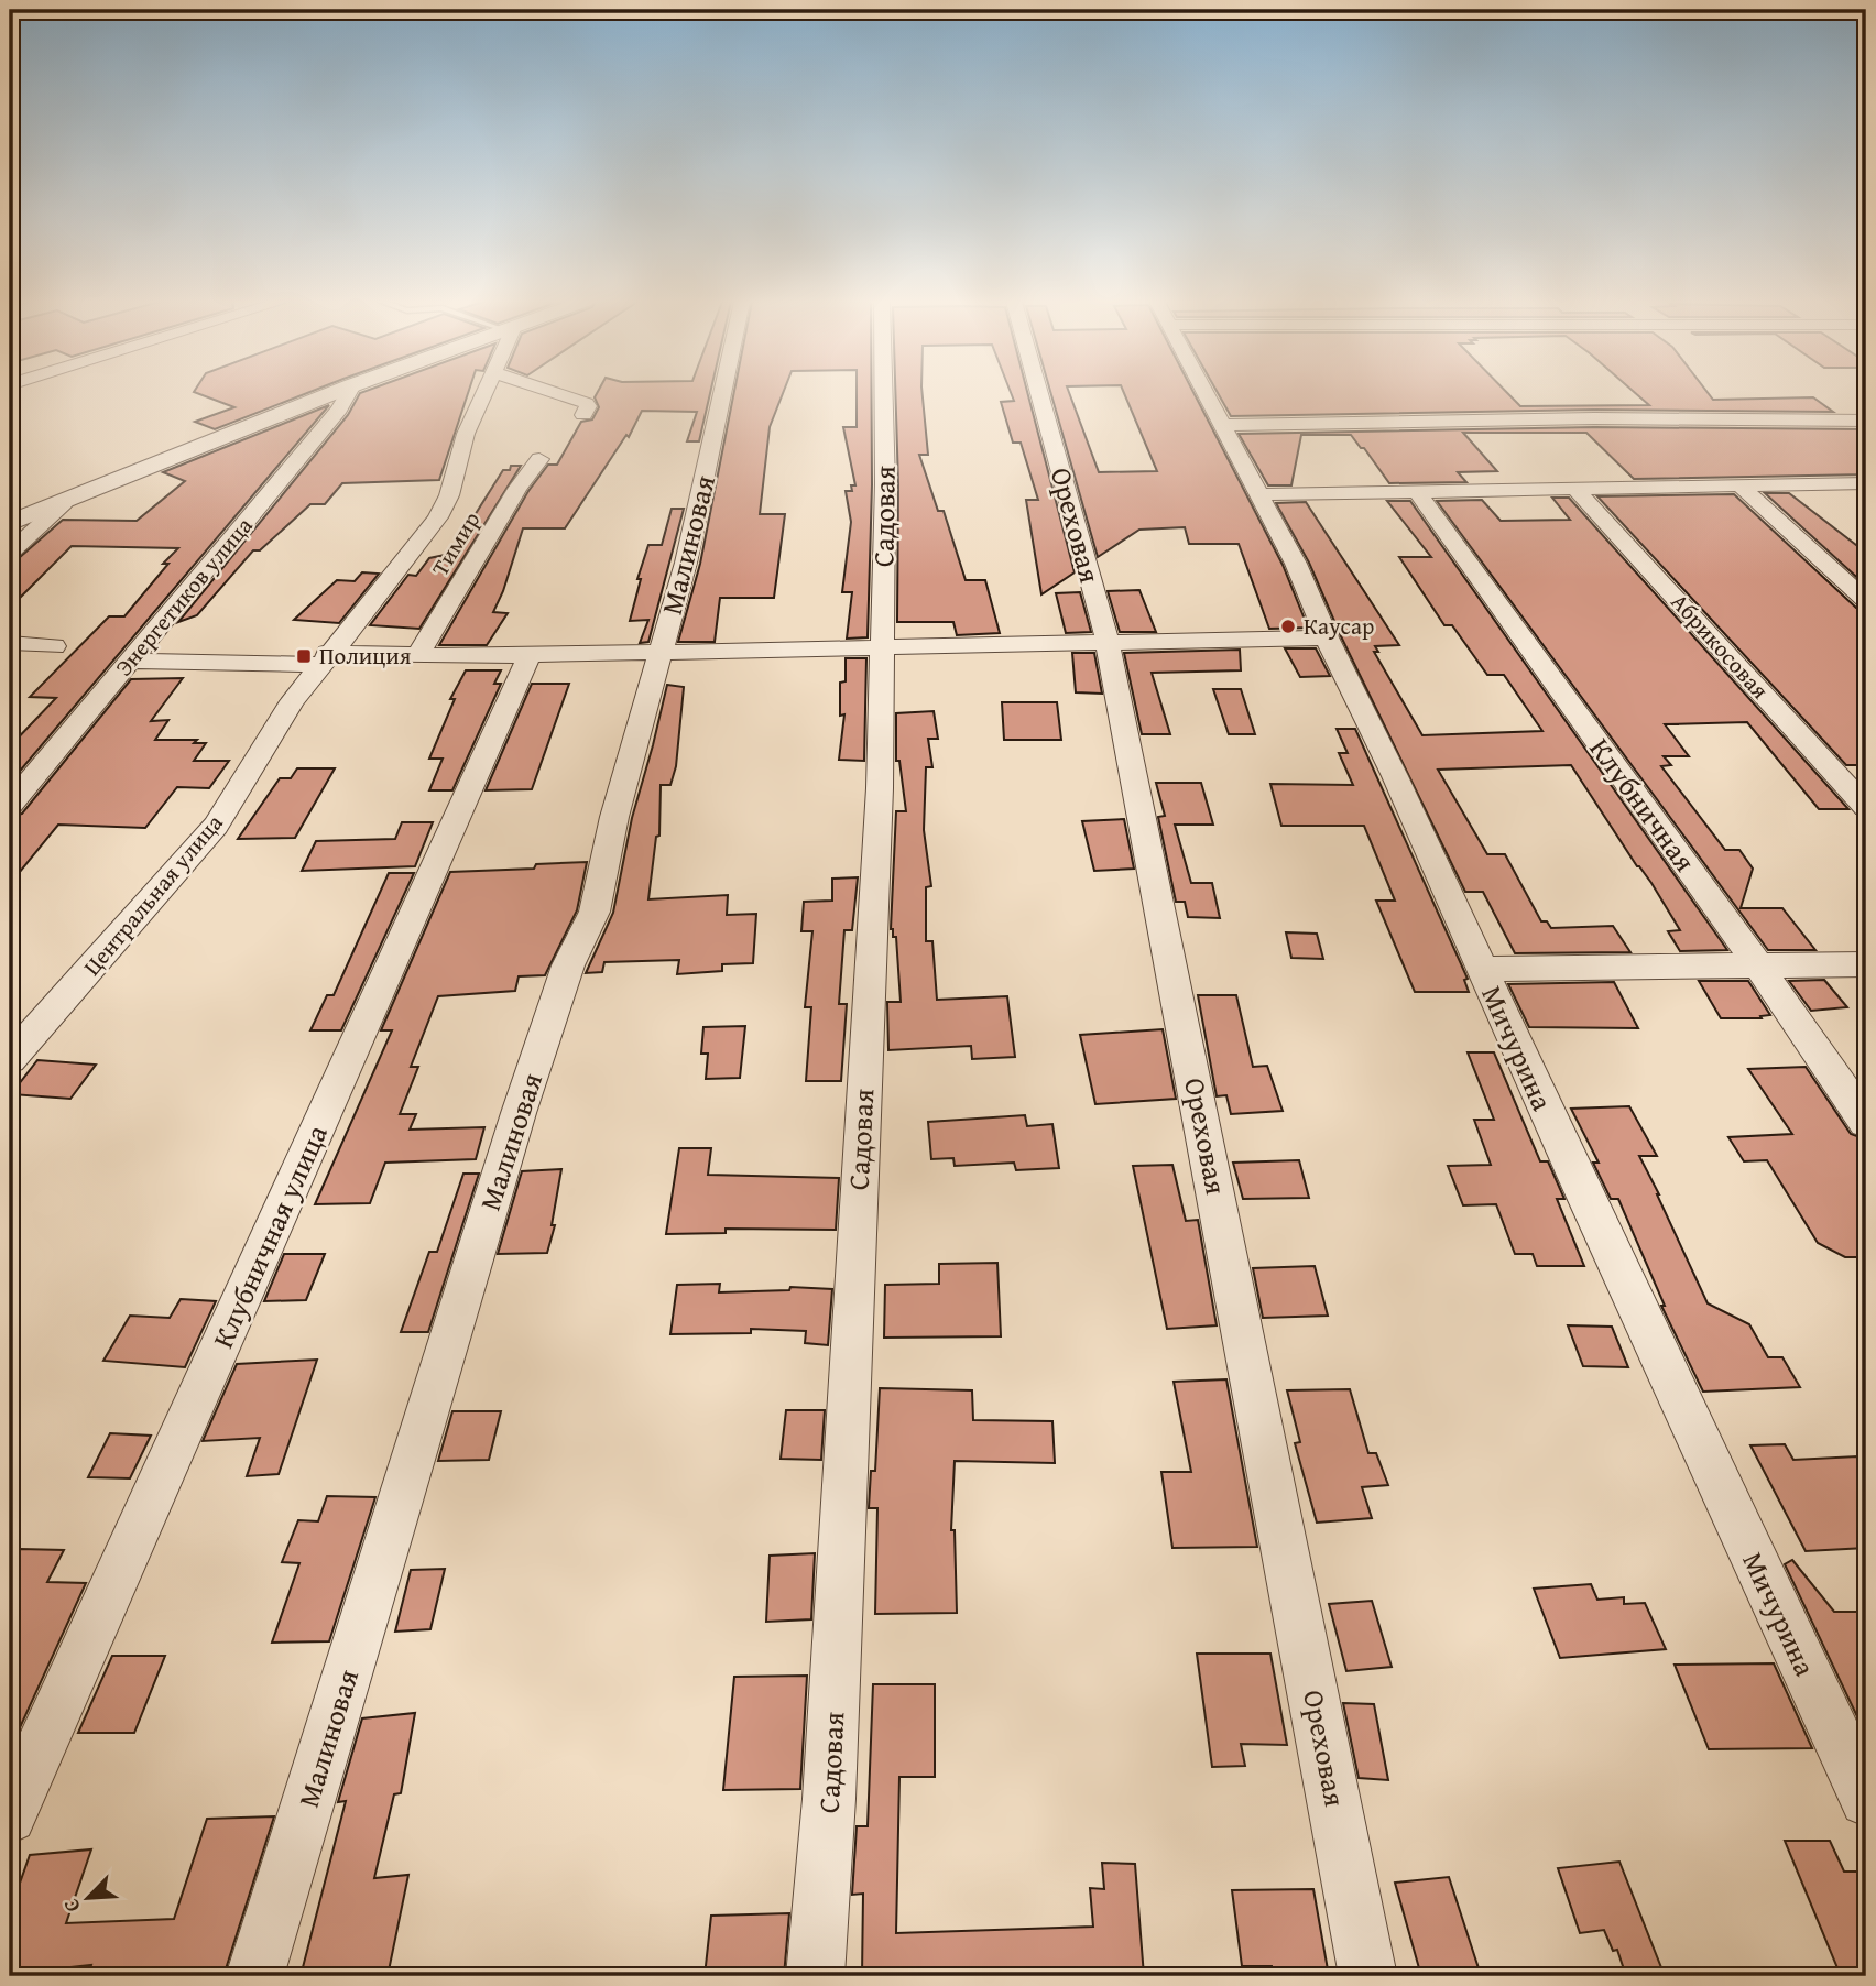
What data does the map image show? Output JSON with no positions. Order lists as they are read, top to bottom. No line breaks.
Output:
{"streets":{"street":["Садовая","Ореховая","Тимир","Малиновая","Энергетиков улица","Абрикосовая","Клубничная","Центральная улица","Мичурина","Клубничная улица"]},"places":{"other":["Каусар"],"transit":["Полиция"]},"north":"bottom left"}
